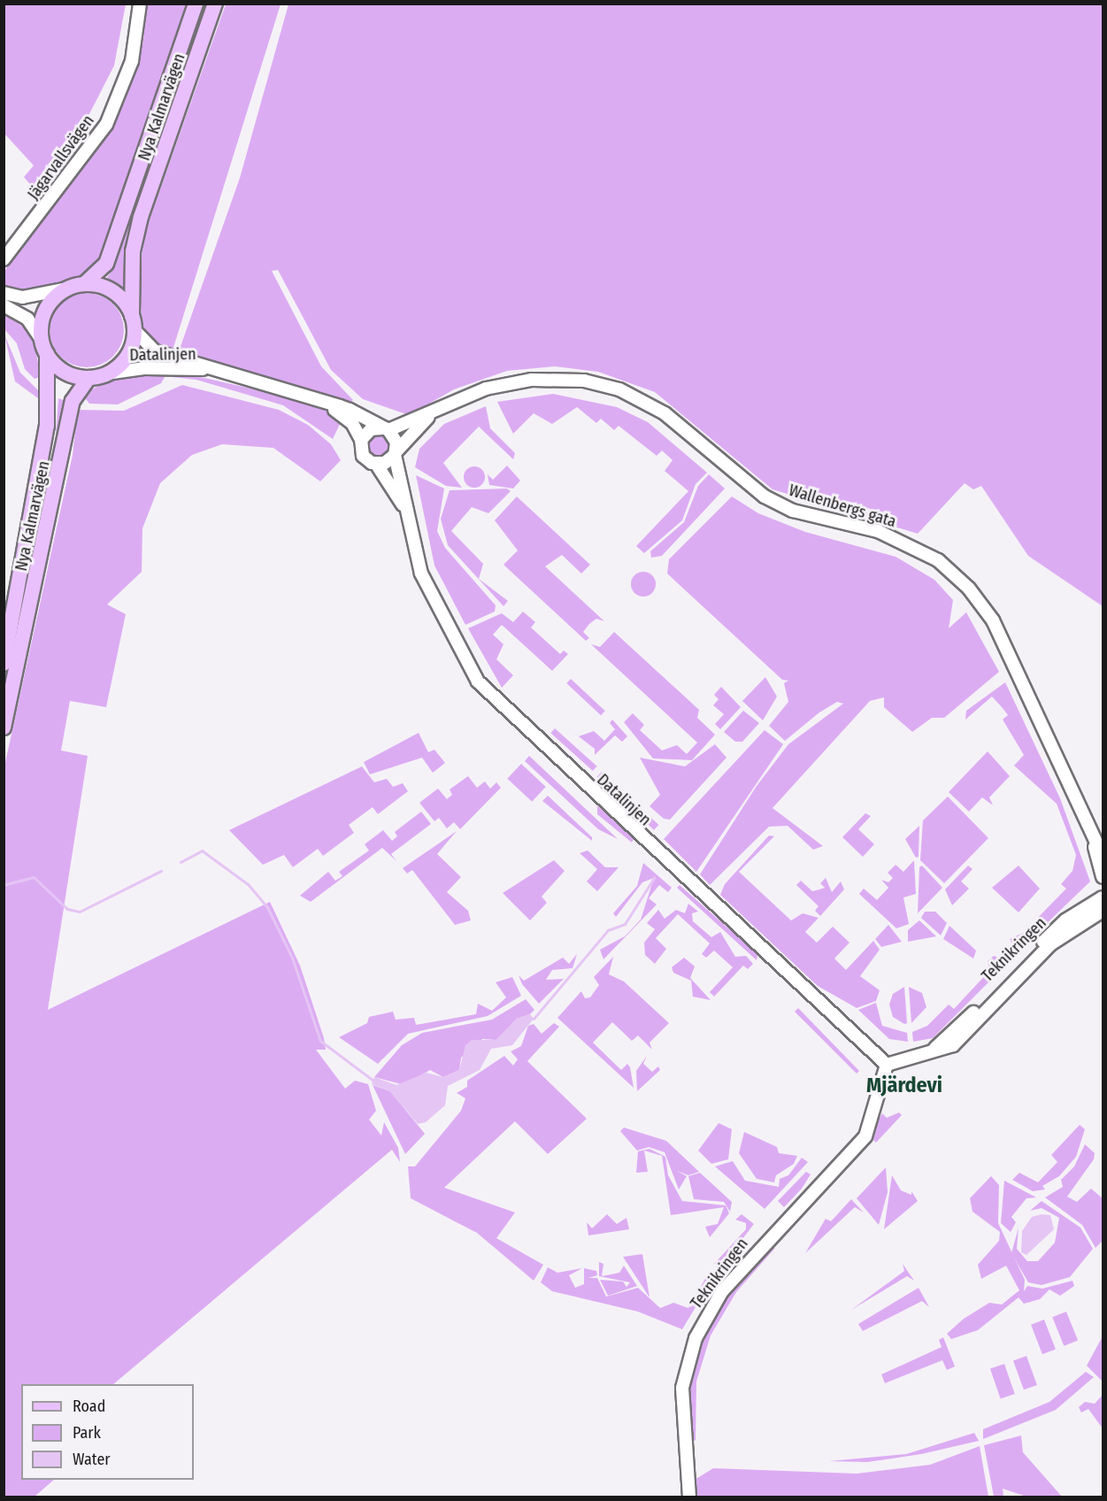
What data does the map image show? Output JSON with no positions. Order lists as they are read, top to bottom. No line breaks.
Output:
{"streets":{"main road":["Nya Kalmarvägen"],"street":["Jägarvallsvägen","Datalinjen","Wallenbergs gata","Teknikringen"]},"crossings":[["Nya Kalmarvägen","Datalinjen"],["Datalinjen","Wallenbergs gata"],["Datalinjen","Teknikringen"]],"districts":["Mjärdevi"],"legend":["Road","Park","Water"]}
